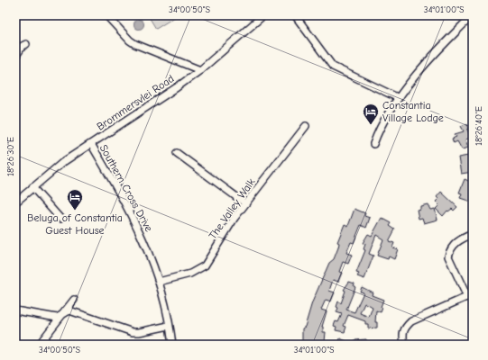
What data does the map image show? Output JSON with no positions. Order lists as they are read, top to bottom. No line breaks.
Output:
{"streets":{"street":["Brommersvlei Road","Southern Cross Drive","The Valley Walk"]},"crossings":[["Brommersvlei Road","Southern Cross Drive"],["Southern Cross Drive","The Valley Walk"]],"places":{"hotel":["Constantia Village Lodge","Beluga of Constantia Guest House"]},"coordinates":["34°00'50\"S","34°01'00\"S","18°26'40\"E","18°26'30\"E"]}
